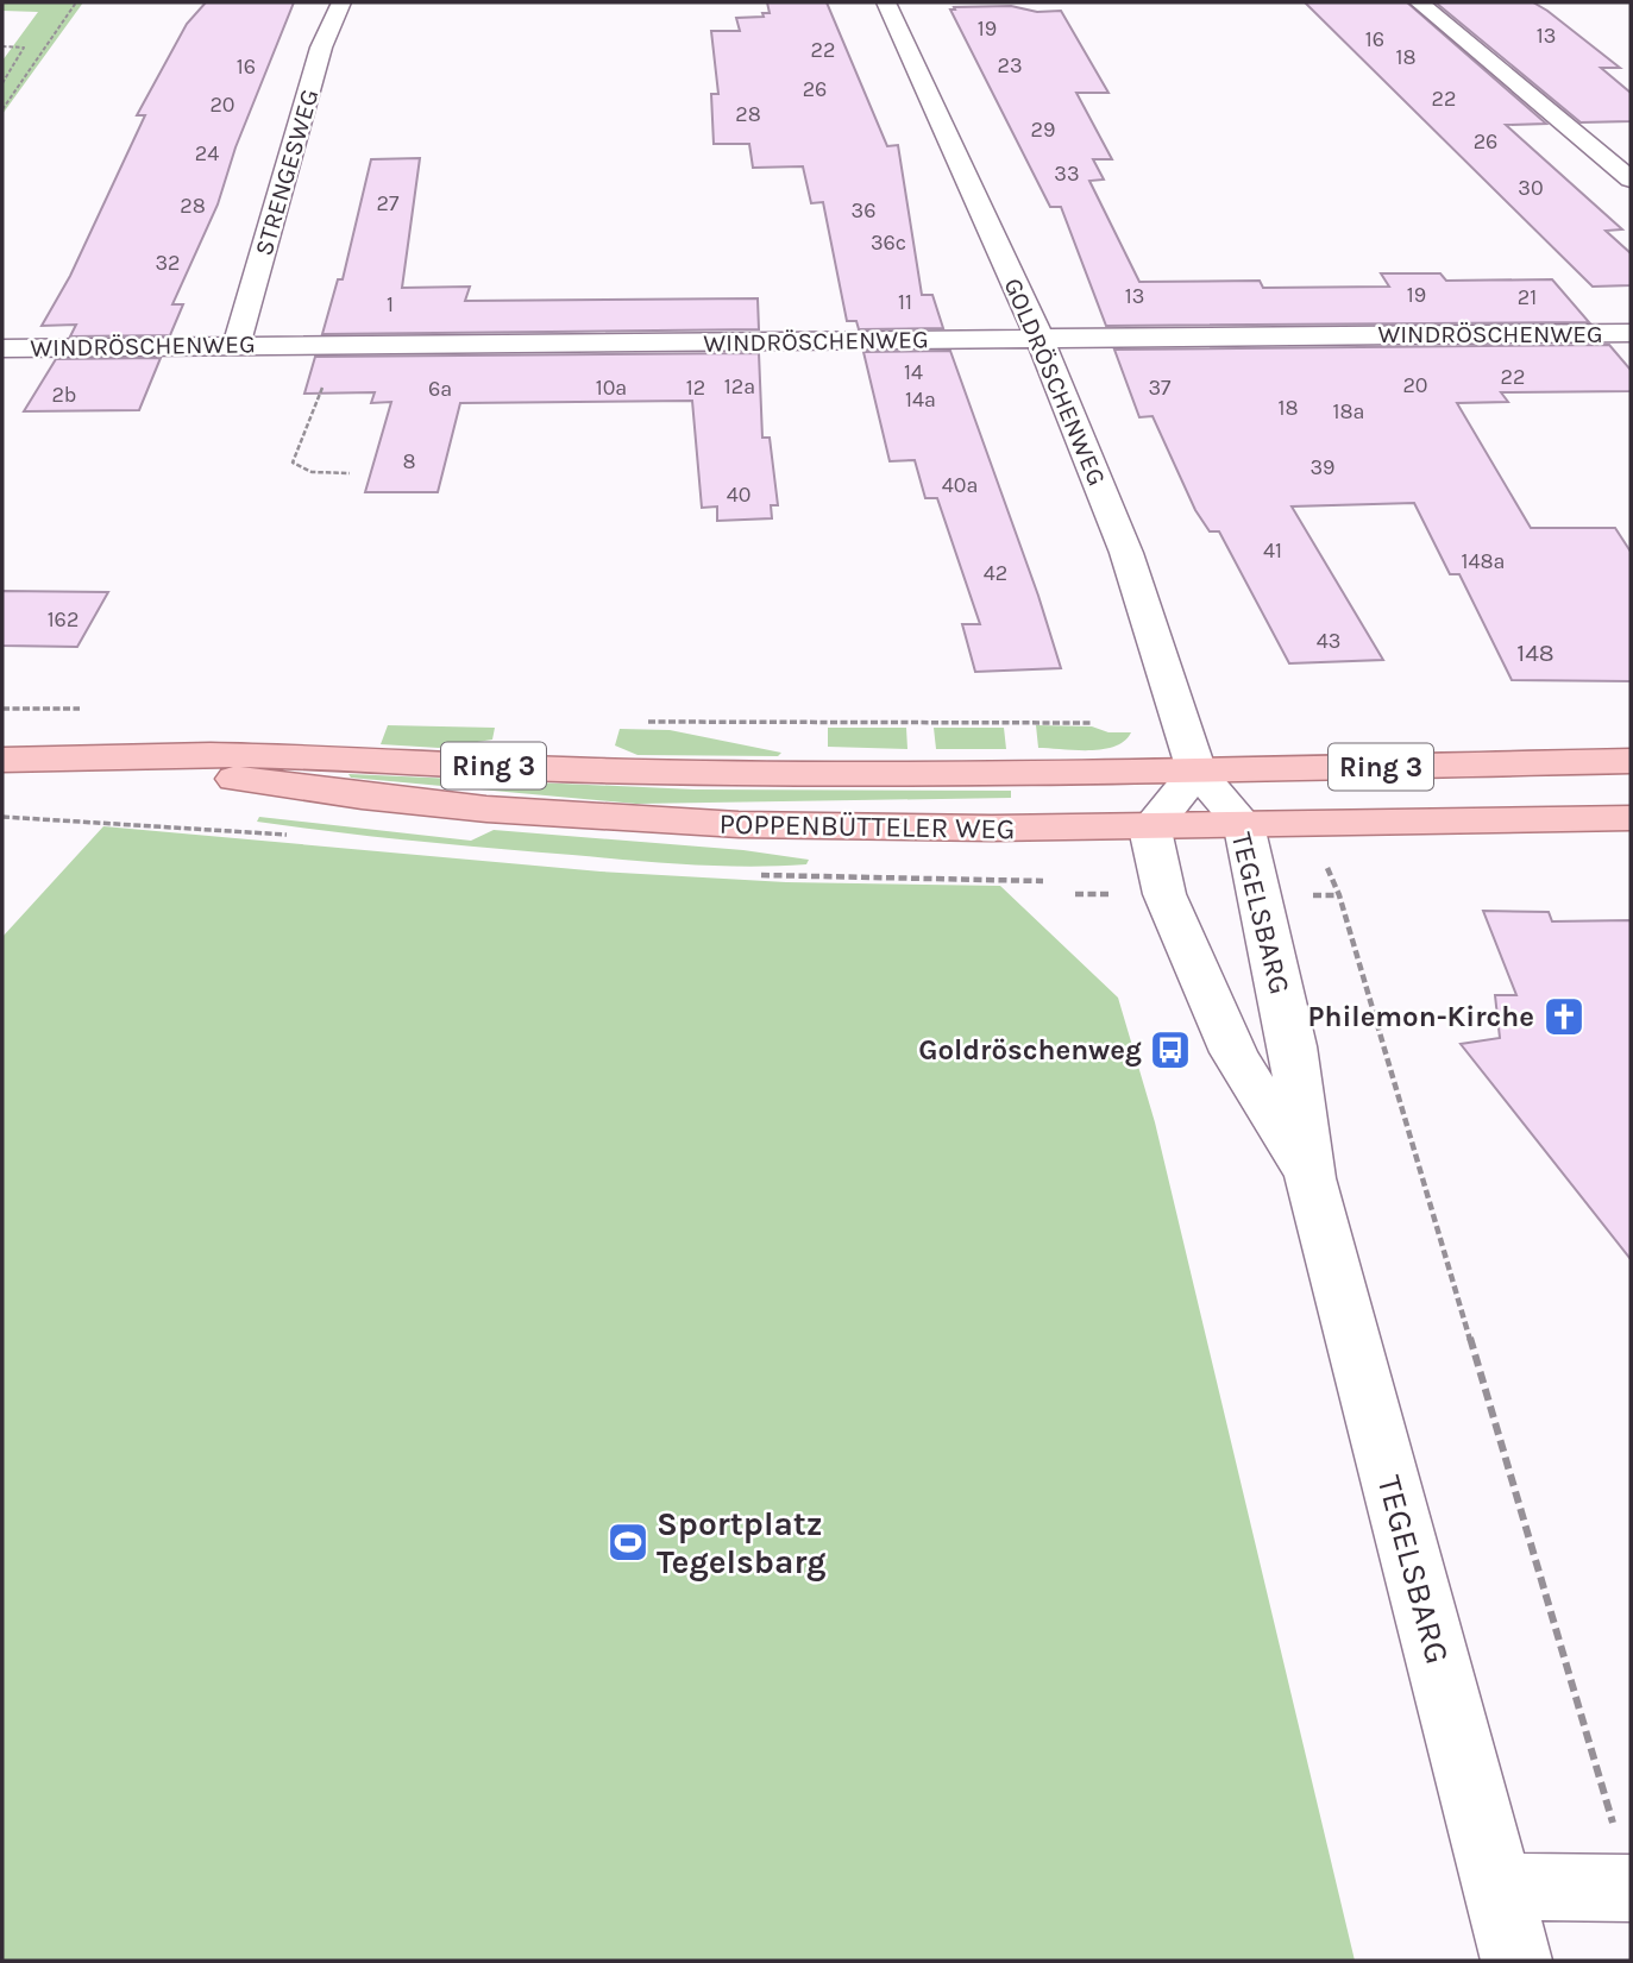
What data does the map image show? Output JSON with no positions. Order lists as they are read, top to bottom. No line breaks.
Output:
{"streets":{"main road":["Ring 3","POPPENBÜTTELER WEG"],"street":["STRENGESWEG","WINDRÖSCHENWEG","GOLDRÖSCHENWEG","TEGELSBARG"]},"crossings":[["STRENGESWEG","WINDRÖSCHENWEG"],["WINDRÖSCHENWEG","GOLDRÖSCHENWEG"],["GOLDRÖSCHENWEG","POPPENBÜTTELER WEG"],["GOLDRÖSCHENWEG","TEGELSBARG"],["POPPENBÜTTELER WEG","TEGELSBARG"]],"places":{"church":["Philemon-Kirche"],"bus stop":["Goldröschenweg"],"sports":["Sportplatz Tegelsbarg"]},"house_numbers":["19","13","16","22","18","23","16","26","22","20","28","29","26","24","33","30","27","28","36","36c","32","19","13","21","11","1","14","22","20","12a","10a","12","37","6a","2b","14a","18","18a","8","39","40a","40","41","148a","42","162","43","148"]}
